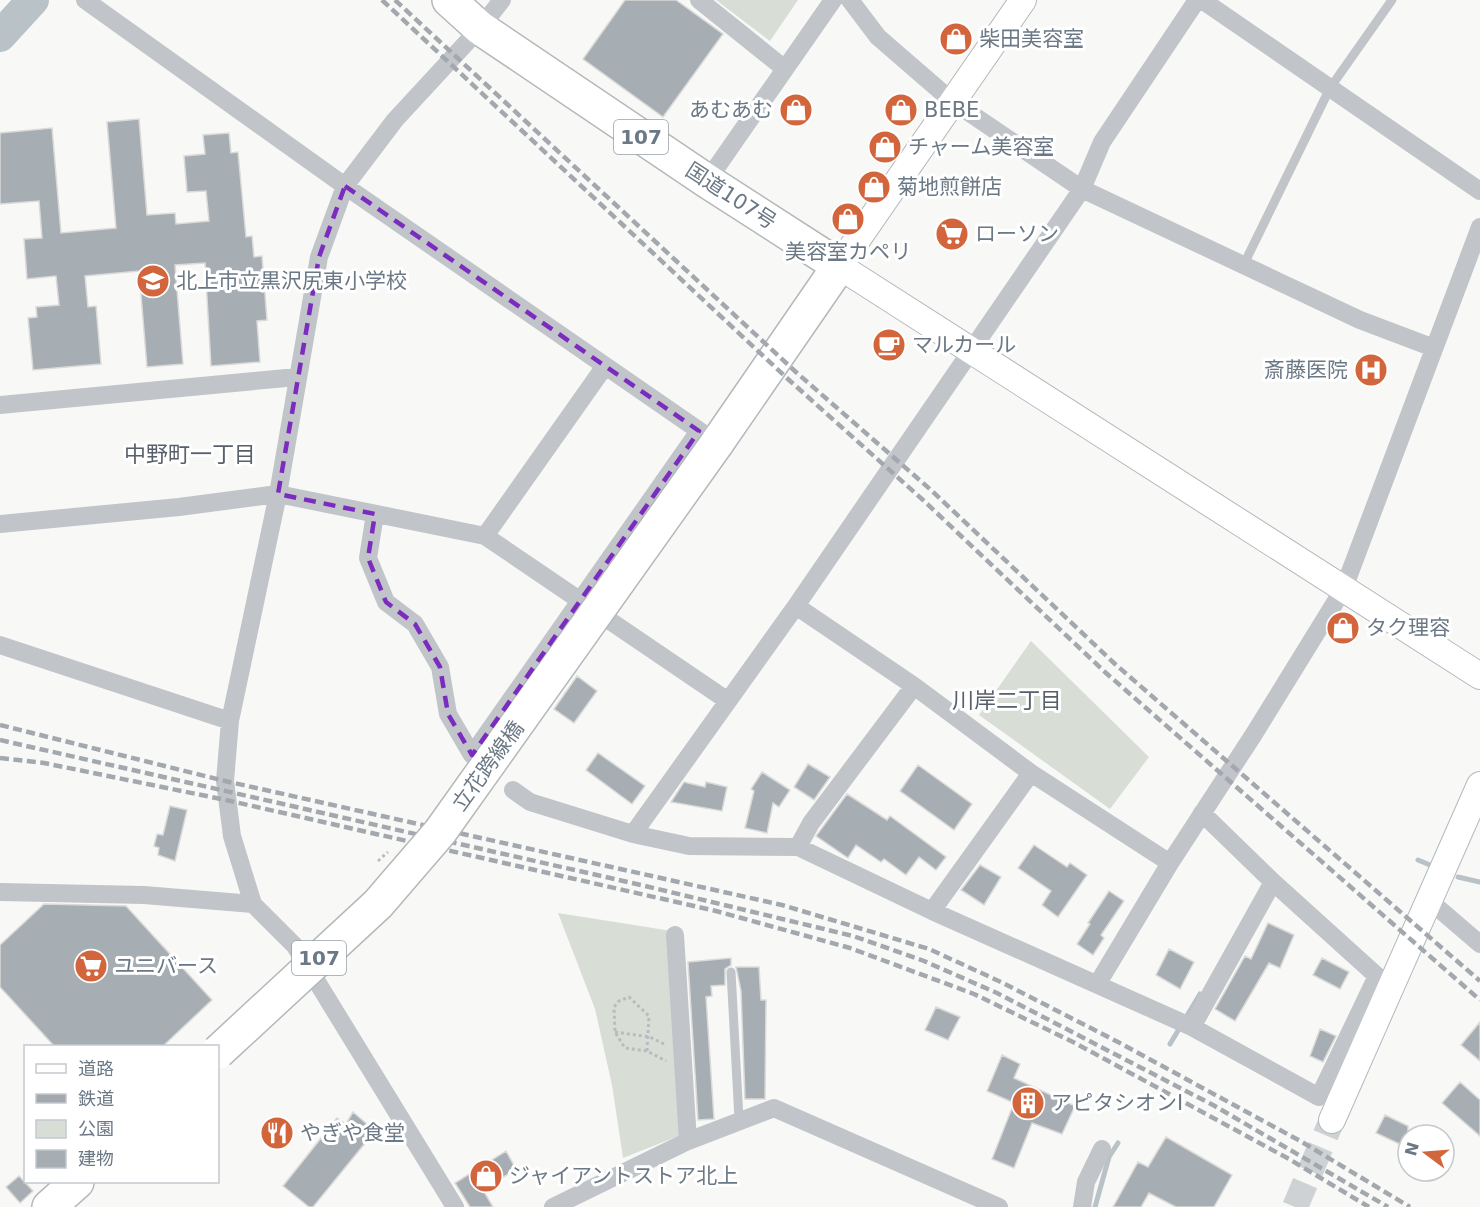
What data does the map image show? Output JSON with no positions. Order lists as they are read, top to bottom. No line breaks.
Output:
{"streets":{"highway":["107","国道107号","立花跨線橋"]},"crossings":[["107","国道107号"],["107","立花跨線橋"]],"districts":["中野町一丁目","川岸二丁目"],"places":{"shop":["柴田美容室","あむあむ","BEBE","チャーム美容室","菊地煎餅店","美容室カペリ","タク理容","ジャイアントストア北上"],"supermarket":["ローソン","ユニバース"],"school or university":["北上市立黒沢尻東小学校"],"cafe":["マルカール"],"hospital":["斎藤医院"],"building":["アピタシオンI"],"restaurant":["やぎや食堂"]},"legend":["道路","鉄道","公園","建物"],"north":"left"}
